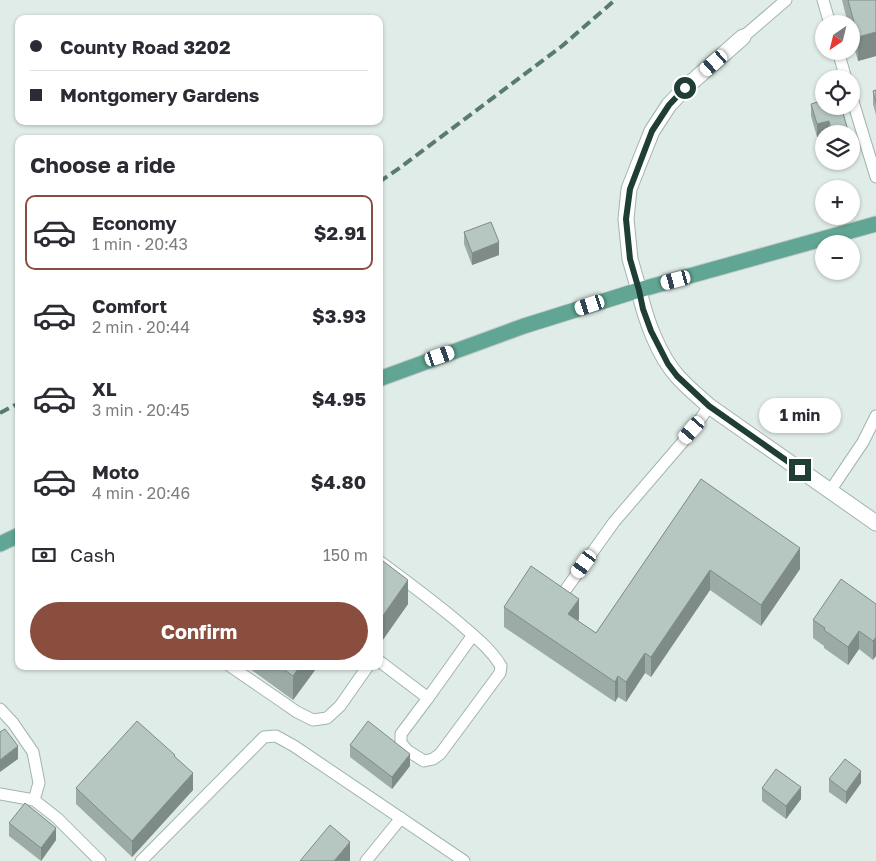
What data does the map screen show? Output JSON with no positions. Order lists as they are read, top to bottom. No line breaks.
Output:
{"north":"bottom left","page":{"map_buttons":["+","−"],"banner":["County Road 3202","Montgomery Gardens"],"heading":"Choose a ride","list":[{"name":"Economy","note":"1 min · 20:43","value":"$2.91"},{"name":"Comfort","note":"2 min · 20:44","value":"$3.93"},{"name":"XL","note":"3 min · 20:45","value":"$4.95"},{"name":"Moto","note":"4 min · 20:46","value":"$4.80"}],"bubble":"1 min","pay":["Cash","150 m"],"buttons":"Confirm"}}
